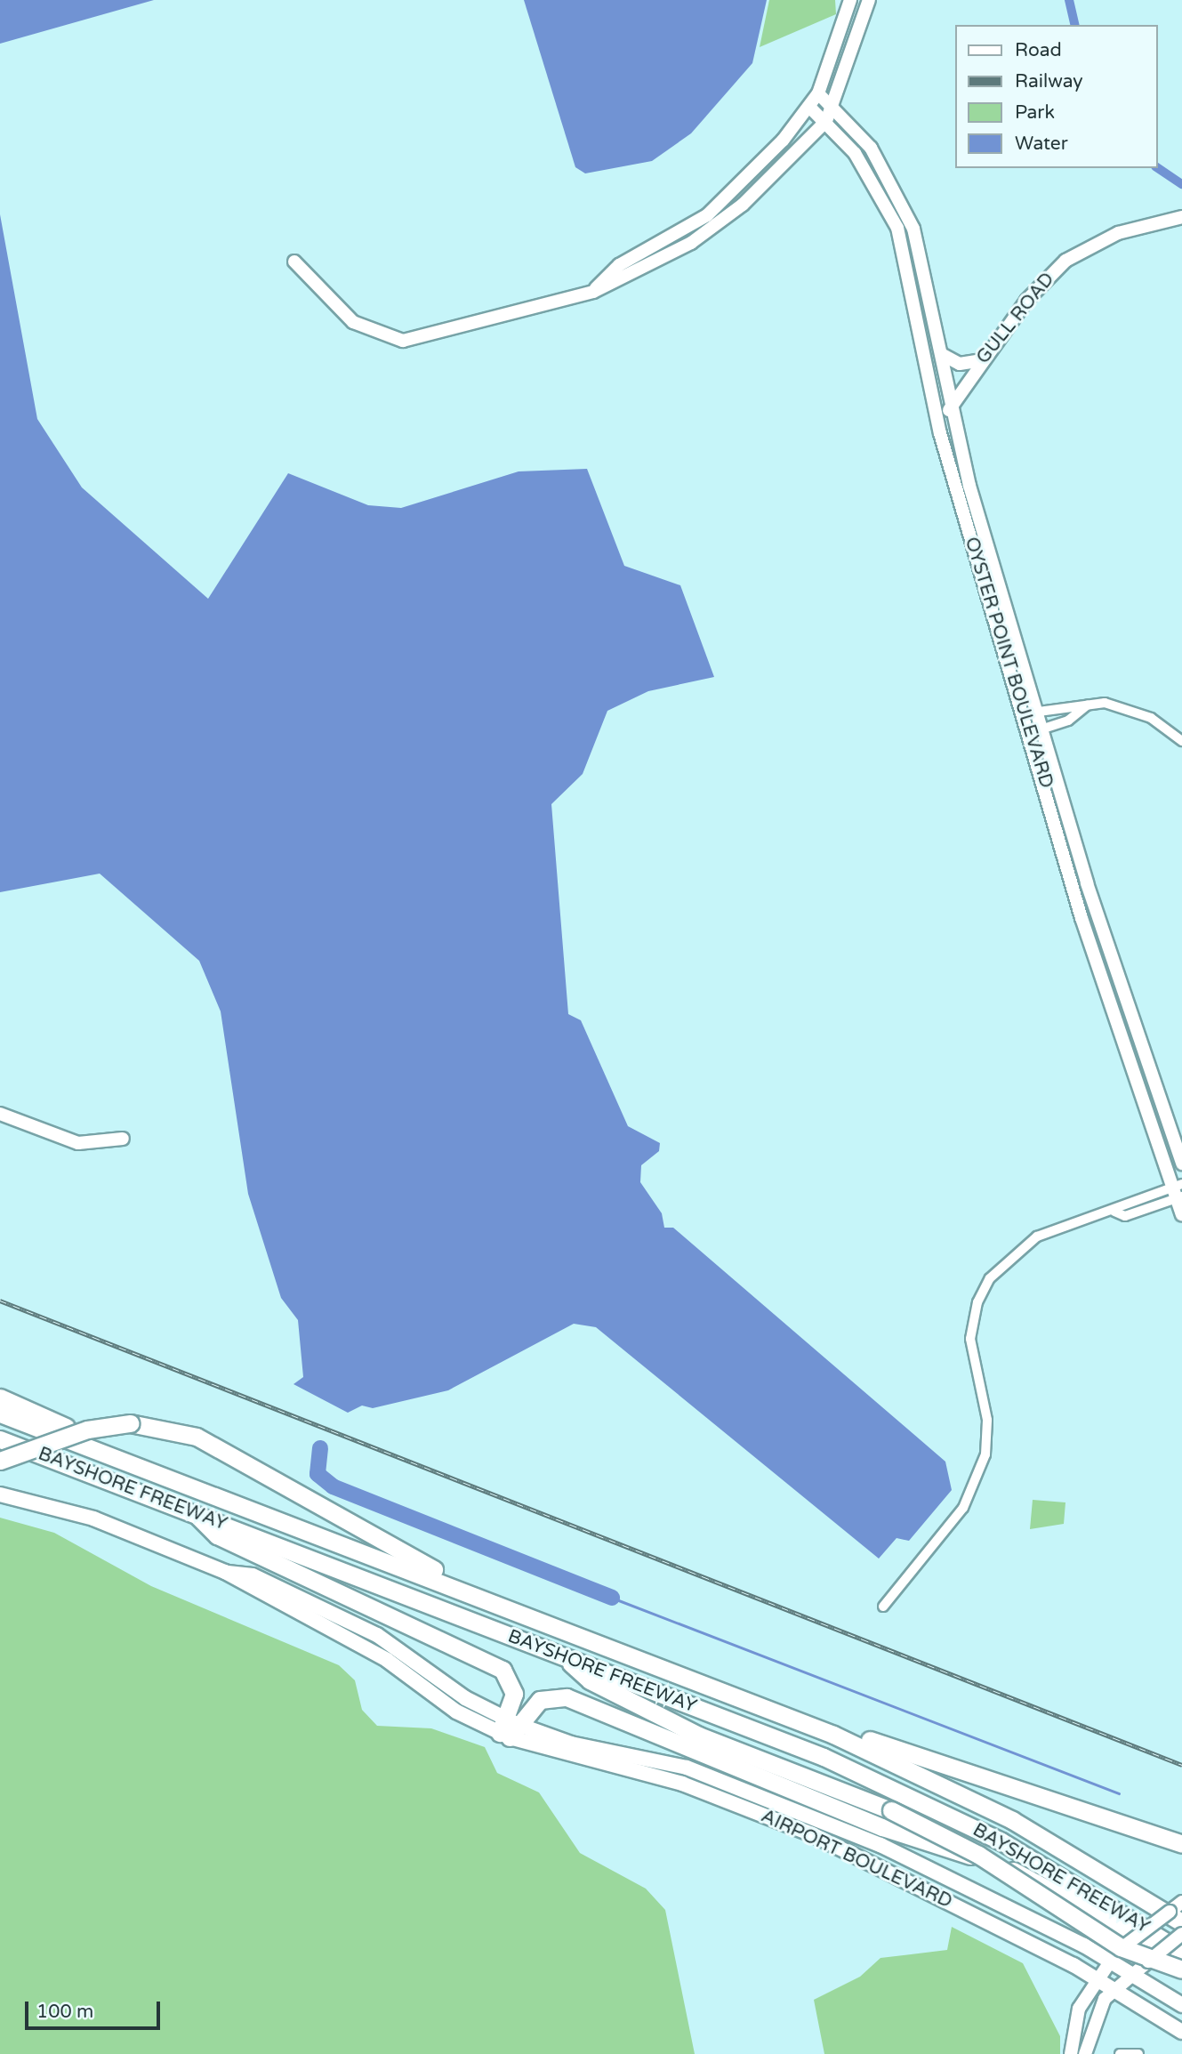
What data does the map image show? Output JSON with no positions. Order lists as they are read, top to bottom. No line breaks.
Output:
{"streets":{"highway":["BAYSHORE FREEWAY"],"main road":["AIRPORT BOULEVARD"],"street":["GULL ROAD","OYSTER POINT BOULEVARD"]},"crossings":[["GULL ROAD","OYSTER POINT BOULEVARD"]],"legend":["Road","Railway","Park","Water"],"scale_bar":"100 m"}
